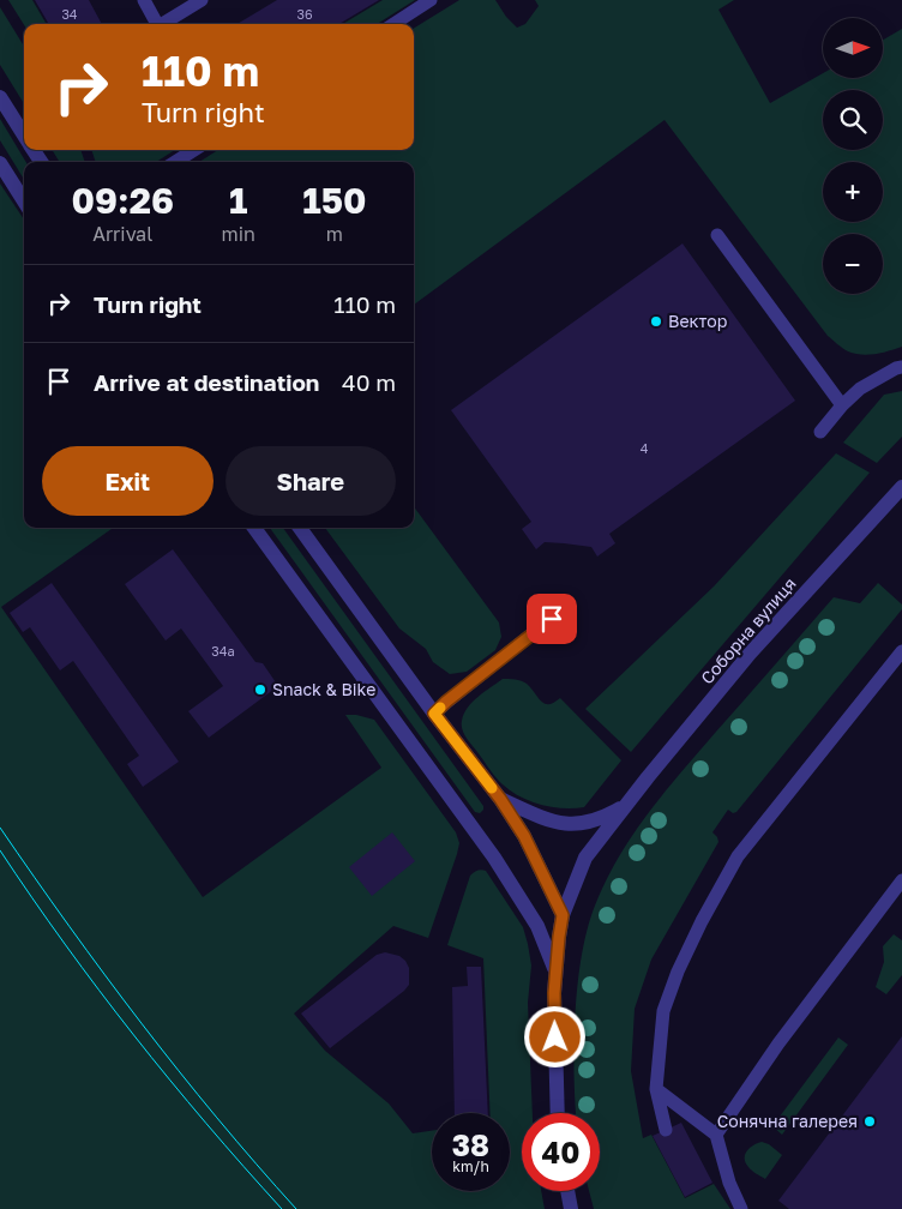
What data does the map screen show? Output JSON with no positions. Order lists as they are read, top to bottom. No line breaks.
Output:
{"streets":{"street":["Соборна вулиця"]},"places":["Вектор","Snack & Bike","Сонячна галерея"],"house_numbers":["34","36","4","34а"],"north":"right","page":{"map_buttons":["+","−"],"turn":["110 m","Turn right"],"eta":["09:26","Arrival","1","min","150","m"],"list":[{"name":"Turn right","value":"110 m"},{"name":"Arrive at destination","value":"40 m"}],"buttons":["Exit","Share"],"speed":"38 km/h","limit":"40"}}
